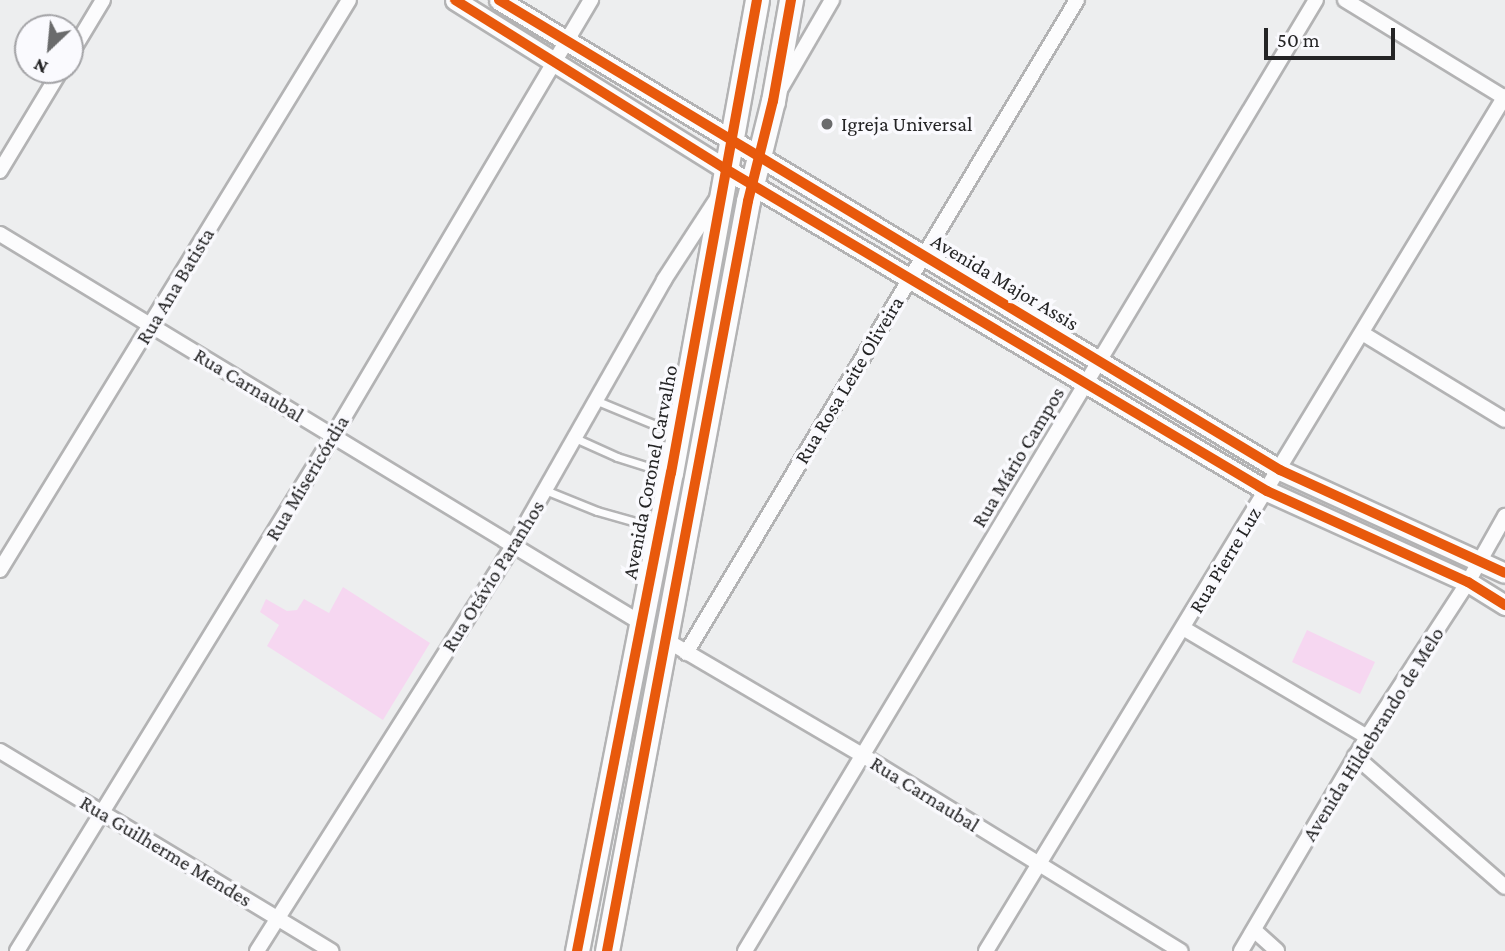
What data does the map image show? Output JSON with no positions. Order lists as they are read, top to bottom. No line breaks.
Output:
{"streets":{"main road":["Avenida Coronel Carvalho"],"street":["Avenida Major Assis","Rua Ana Batista","Rua Rosa Leite Oliveira","Rua Carnaubal","Rua Mário Campos","Rua Misericórdia","Rua Pierre Luz","Rua Otávio Paranhos","Avenida Hildebrando de Melo","Rua Guilherme Mendes"]},"crossings":[["Avenida Major Assis","Rua Rosa Leite Oliveira"],["Avenida Major Assis","Rua Mário Campos"],["Avenida Major Assis","Avenida Coronel Carvalho"],["Avenida Major Assis","Rua Misericórdia"],["Avenida Major Assis","Rua Pierre Luz"],["Avenida Major Assis","Avenida Hildebrando de Melo"],["Rua Ana Batista","Rua Carnaubal"],["Rua Rosa Leite Oliveira","Rua Carnaubal"],["Rua Carnaubal","Rua Mário Campos"],["Rua Carnaubal","Avenida Coronel Carvalho"],["Rua Carnaubal","Rua Misericórdia"],["Rua Carnaubal","Rua Pierre Luz"],["Rua Carnaubal","Rua Otávio Paranhos"],["Avenida Coronel Carvalho","Rua Otávio Paranhos"],["Rua Misericórdia","Rua Guilherme Mendes"],["Rua Otávio Paranhos","Rua Guilherme Mendes"]],"places":["Igreja Universal"],"scale_bar":"50 m","north":"bottom left"}
